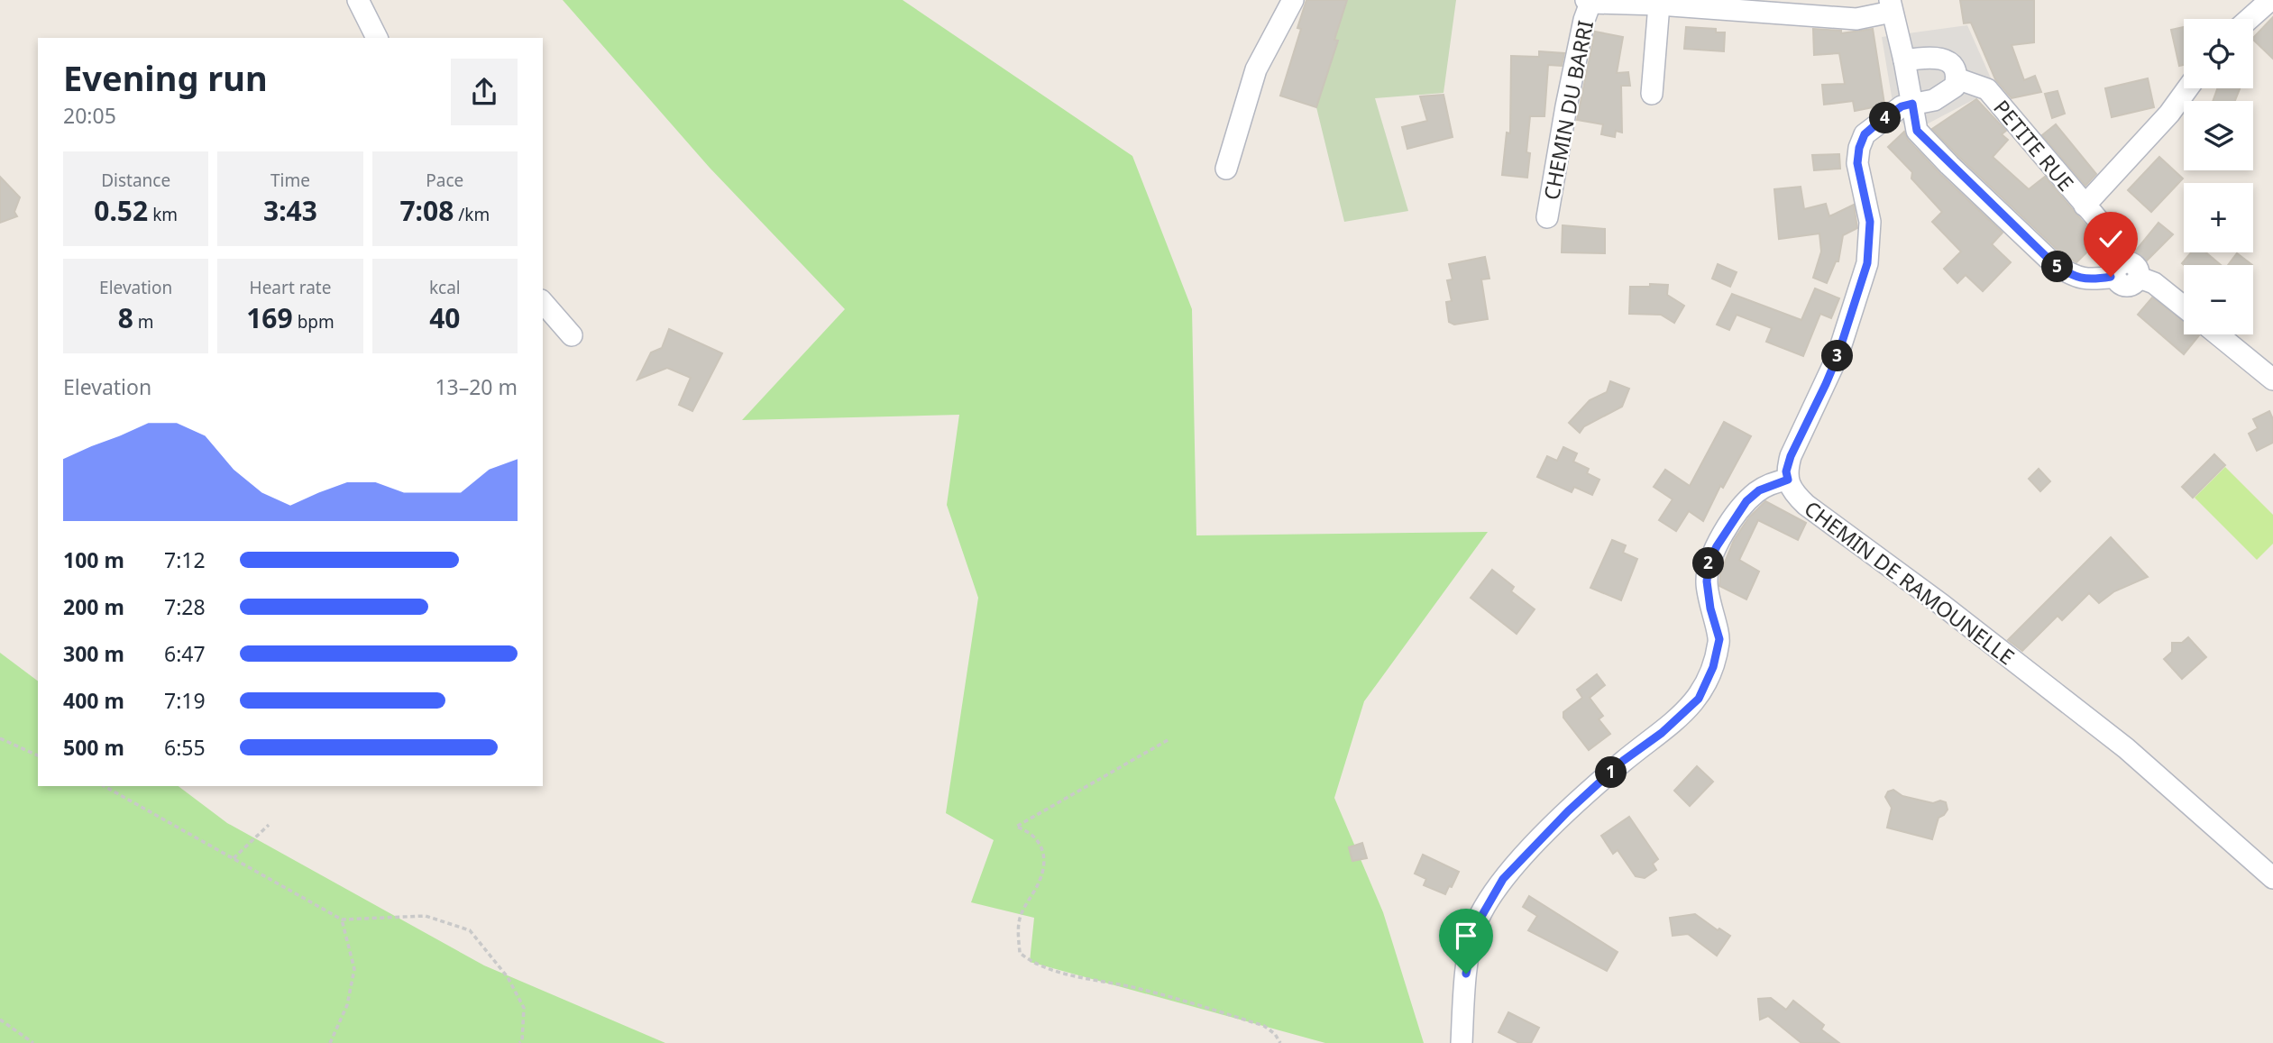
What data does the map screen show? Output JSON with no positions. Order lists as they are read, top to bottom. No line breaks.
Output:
{"streets":{"street":["CHEMIN DU BARRI","PETITE RUE","CHEMIN DE RAMOUNELLE"]},"page":{"map_buttons":["+","−"],"heading":["Evening run","20:05"],"pins":["4","5","3","2","1"],"stats":[["Distance","0.52 km"],["Time","3:43"],["Pace","7:08 /km"],["Elevation","8 m"],["Heart rate","169 bpm"],["kcal","40"]],"chart":["Elevation","13–20 m"],"list":[{"name":"100 m","note":"7:12"},{"name":"200 m","note":"7:28"},{"name":"300 m","note":"6:47"},{"name":"400 m","note":"7:19"},{"name":"500 m","note":"6:55"}]}}
